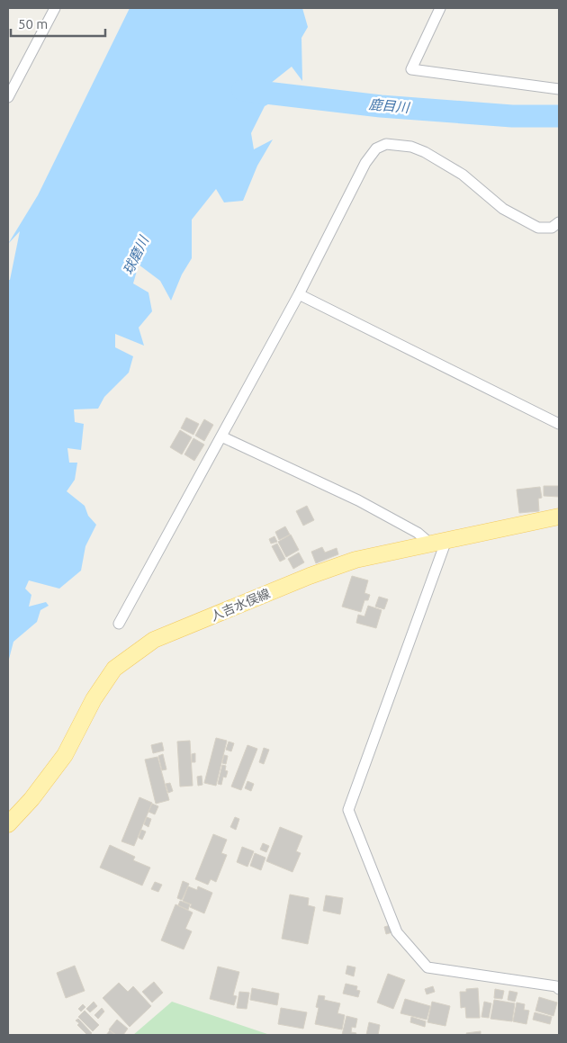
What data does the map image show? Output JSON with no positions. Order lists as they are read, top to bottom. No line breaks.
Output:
{"streets":{"main road":["人吉水俣線"]},"water":["鹿目川","球磨川"],"scale_bar":"50 m"}
